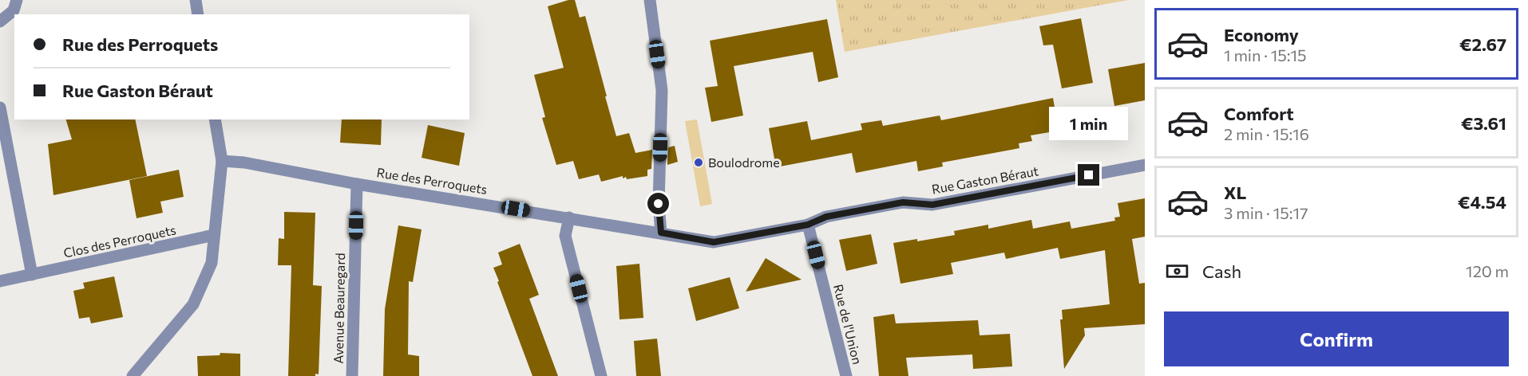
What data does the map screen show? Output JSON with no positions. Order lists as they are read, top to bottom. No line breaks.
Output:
{"streets":{"street":["Rue Gaston Béraut","Rue des Perroquets","Clos des Perroquets","Avenue Beauregard","Rue de l'Union"]},"crossings":[["Rue Gaston Béraut","Rue des Perroquets"],["Rue Gaston Béraut","Rue de l'Union"],["Rue des Perroquets","Avenue Beauregard"]],"places":["Boulodrome"],"page":{"list":[{"name":"Economy","note":"1 min · 15:15","value":"€2.67"},{"name":"Comfort","note":"2 min · 15:16","value":"€3.61"},{"name":"XL","note":"3 min · 15:17","value":"€4.54"}],"banner":["Rue des Perroquets","Rue Gaston Béraut"],"bubble":"1 min","pay":["Cash","120 m"],"buttons":"Confirm"}}
